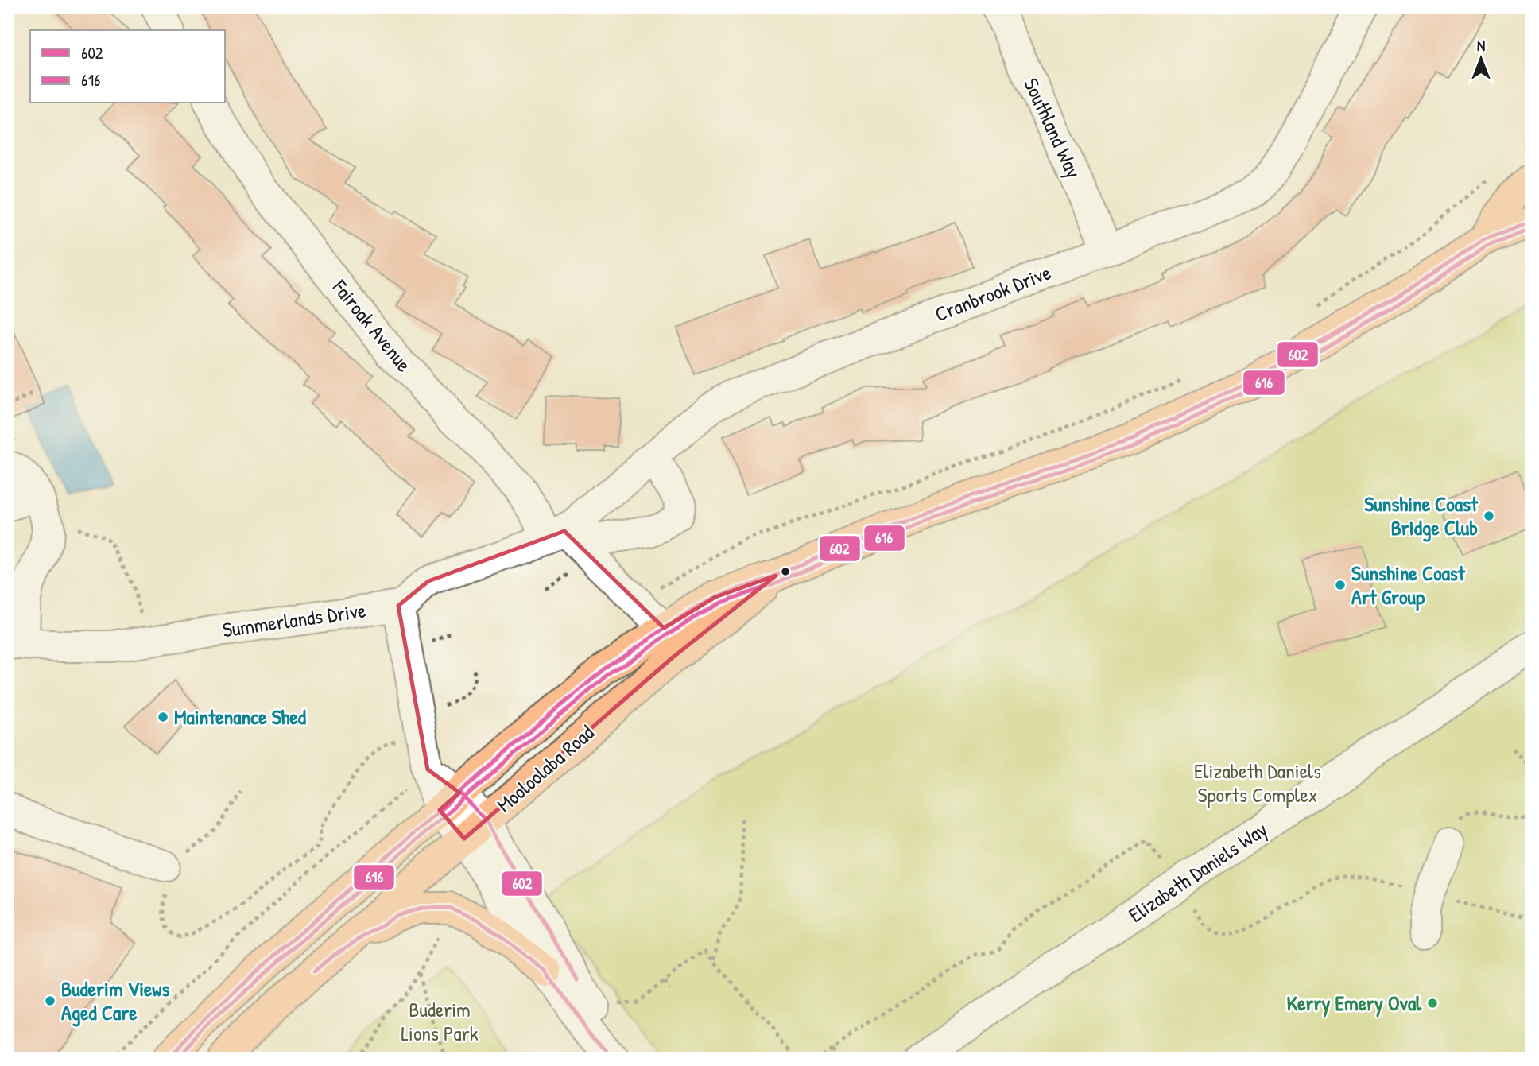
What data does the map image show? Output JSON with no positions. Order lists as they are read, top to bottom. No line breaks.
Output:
{"streets":{"main road":["Mooloolaba Road"],"street":["Southland Way","Cranbrook Drive","Fairoak Avenue","Summerlands Drive","Elizabeth Daniels Way"]},"crossings":[["Southland Way","Cranbrook Drive"],["Cranbrook Drive","Fairoak Avenue"],["Cranbrook Drive","Summerlands Drive"],["Fairoak Avenue","Summerlands Drive"],["Fairoak Avenue","Mooloolaba Road"]],"parks":["Elizabeth Daniels Sports Complex","Buderim Lions Park"],"places":["Sunshine Coast Bridge Club","Sunshine Coast Art Group","Maintenance Shed","Buderim Views Aged Care","Kerry Emery Oval"],"lines":["transit line 602","transit line 616"],"legend":["602","616"],"north":"top"}
